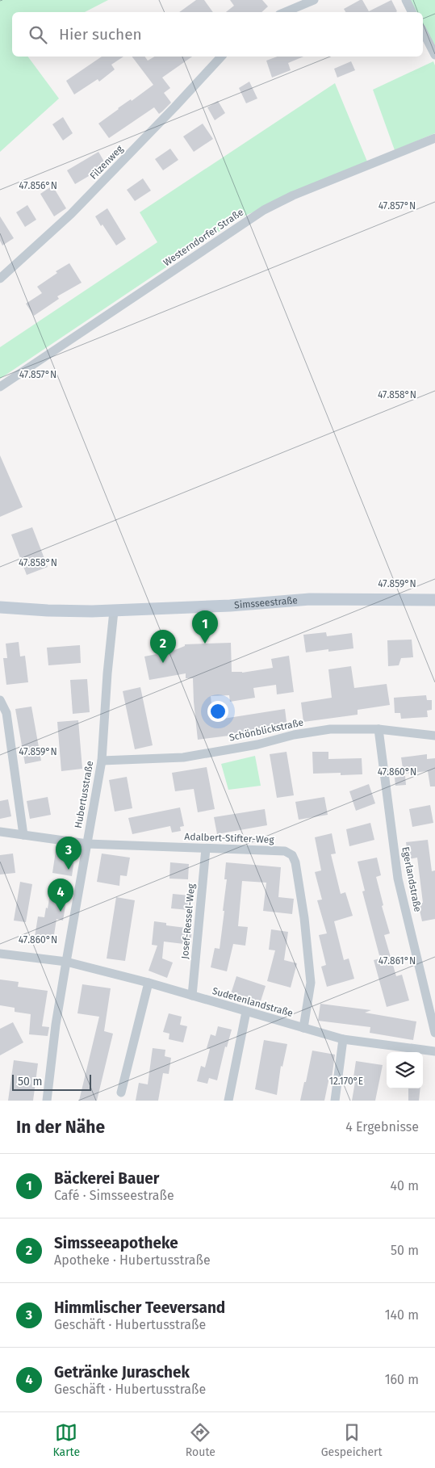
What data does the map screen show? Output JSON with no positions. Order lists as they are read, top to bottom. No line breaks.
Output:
{"streets":{"main road":["Simsseestraße"],"street":["Filzenweg","Westerndorfer Straße","Schönblickstraße","Hubertusstraße","Adalbert-Stifter-Weg","Egerlandstraße","Josef-Ressel-Weg","Sudetenlandstraße"]},"crossings":[["Simsseestraße","Hubertusstraße"],["Schönblickstraße","Hubertusstraße"],["Schönblickstraße","Egerlandstraße"],["Hubertusstraße","Adalbert-Stifter-Weg"],["Hubertusstraße","Sudetenlandstraße"],["Adalbert-Stifter-Weg","Josef-Ressel-Weg"],["Adalbert-Stifter-Weg","Sudetenlandstraße"],["Josef-Ressel-Weg","Sudetenlandstraße"]],"scale_bar":"50 m","page":{"search":"Hier suchen","pins":["1","2","3","4"],"scale":"50 m","heading":["In der Nähe","4 Ergebnisse"],"list":[{"mark":"1","name":"Bäckerei Bauer","note":"Café · Simsseestraße","value":"40 m"},{"mark":"2","name":"Simsseeapotheke","note":"Apotheke · Hubertusstraße","value":"50 m"},{"mark":"3","name":"Himmlischer Teeversand","note":"Geschäft · Hubertusstraße","value":"140 m"},{"mark":"4","name":"Getränke Juraschek","note":"Geschäft · Hubertusstraße","value":"160 m"}],"nav":["Karte","Route","Gespeichert"]},"coordinates":["47.856°N","47.857°N","47.858°N","47.859°N","47.860°N","47.861°N","12.170°E"]}
